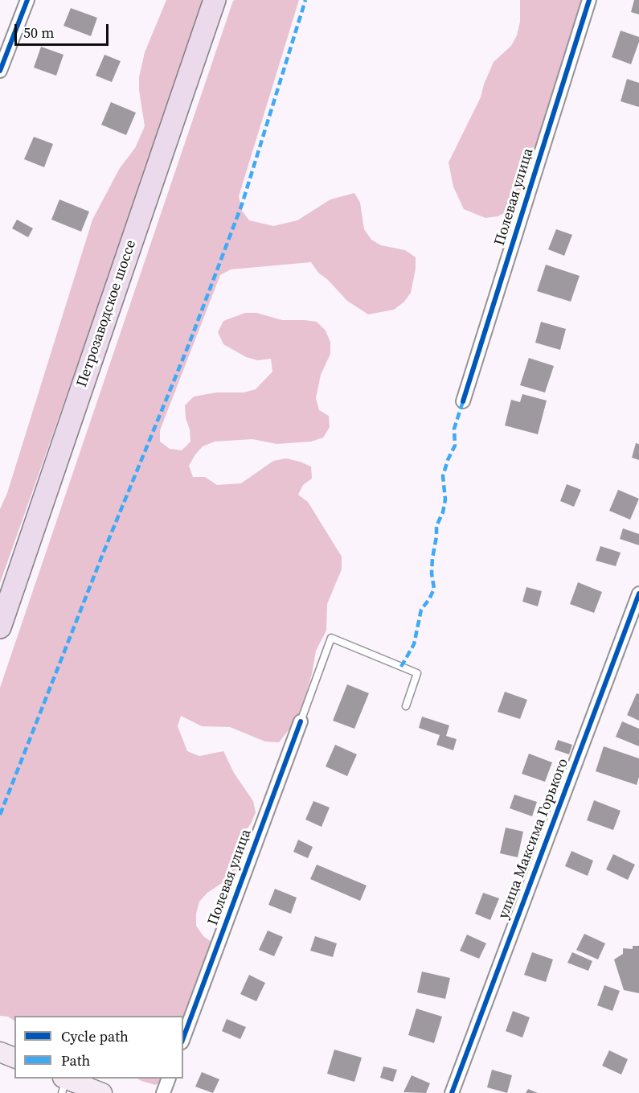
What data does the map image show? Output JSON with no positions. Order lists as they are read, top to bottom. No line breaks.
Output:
{"streets":{"main road":["Петрозаводское шоссе"],"street":["Полевая улица","улица Максима Горького"]},"legend":["Cycle path","Path"],"scale_bar":"50 m"}
